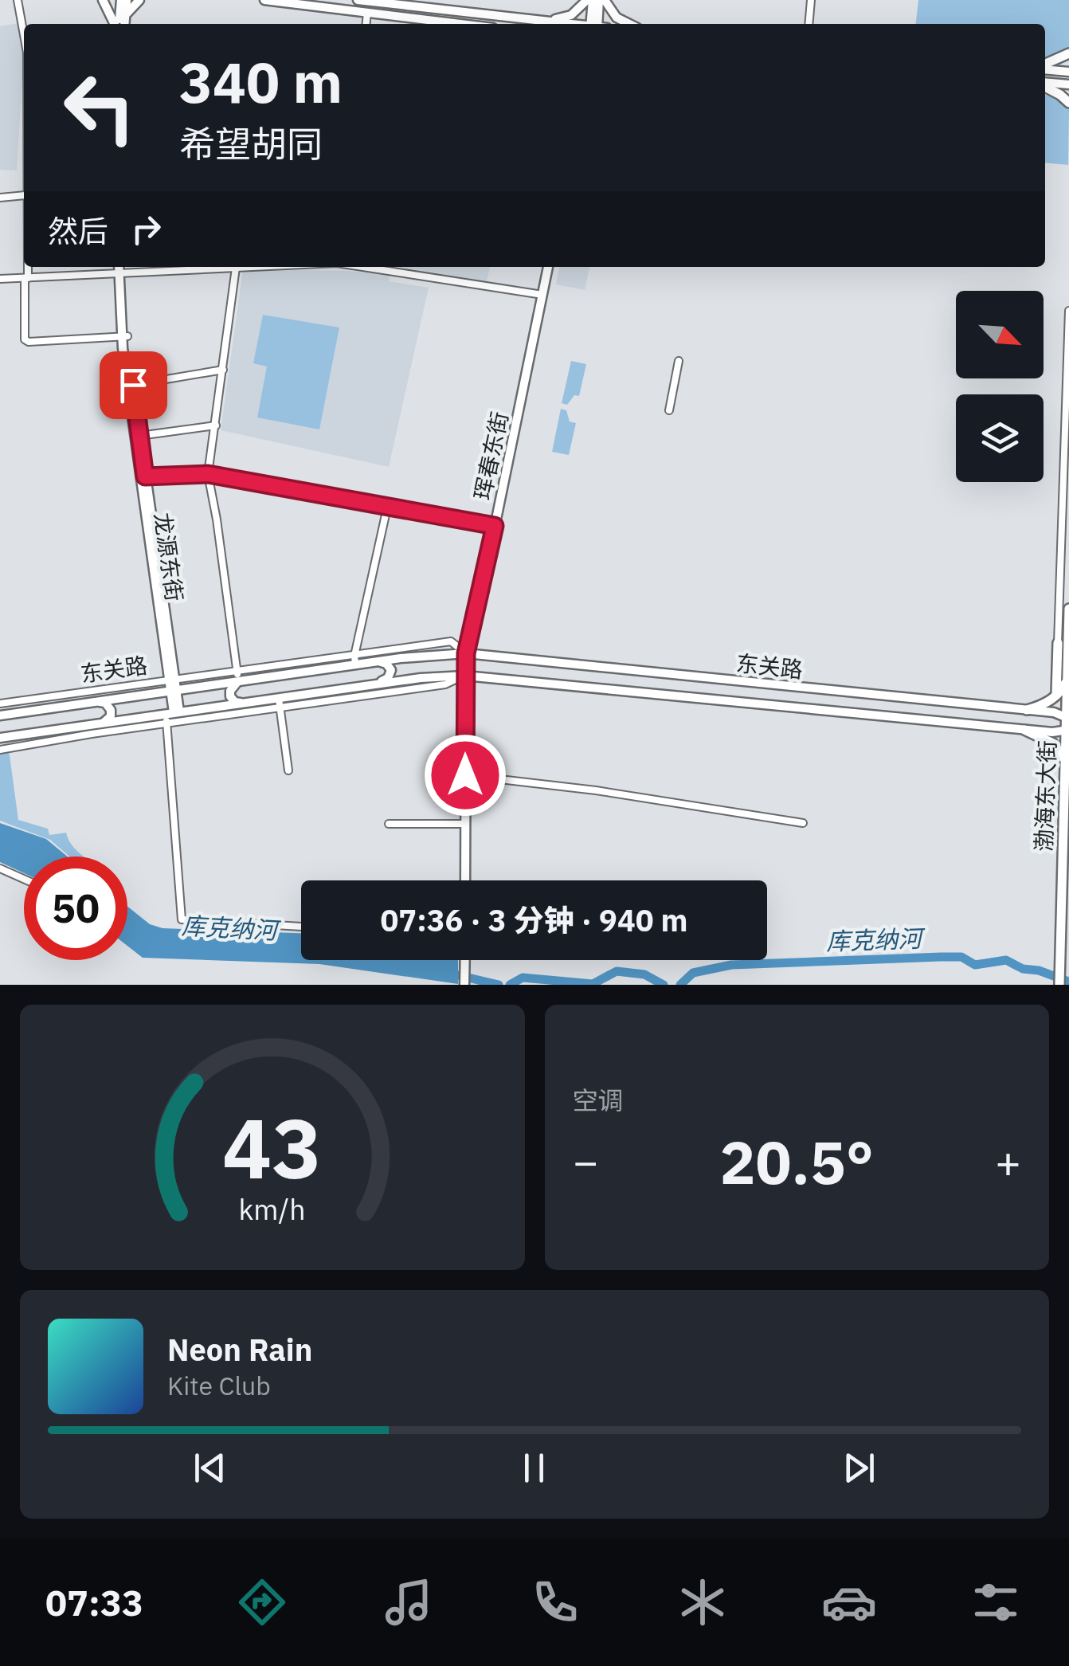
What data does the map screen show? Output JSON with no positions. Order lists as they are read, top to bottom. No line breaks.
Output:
{"streets":{"highway":["渤海东大街"],"main road":["珲春东街","龙源东街","东关路"]},"crossings":[["珲春东街","东关路"],["龙源东街","东关路"],["东关路","渤海东大街"]],"water":["库克纳河"],"north":"bottom right","page":{"turn":["340 m","希望胡同"],"then":"然后","limit":"50","trip":"07:36 · 3 分钟 · 940 m","tile":"空调","heat":["−","20.5°","+"],"song":["Neon Rain","Kite Club"],"tabs":"07:33","gauge":["43","km/h"]}}
